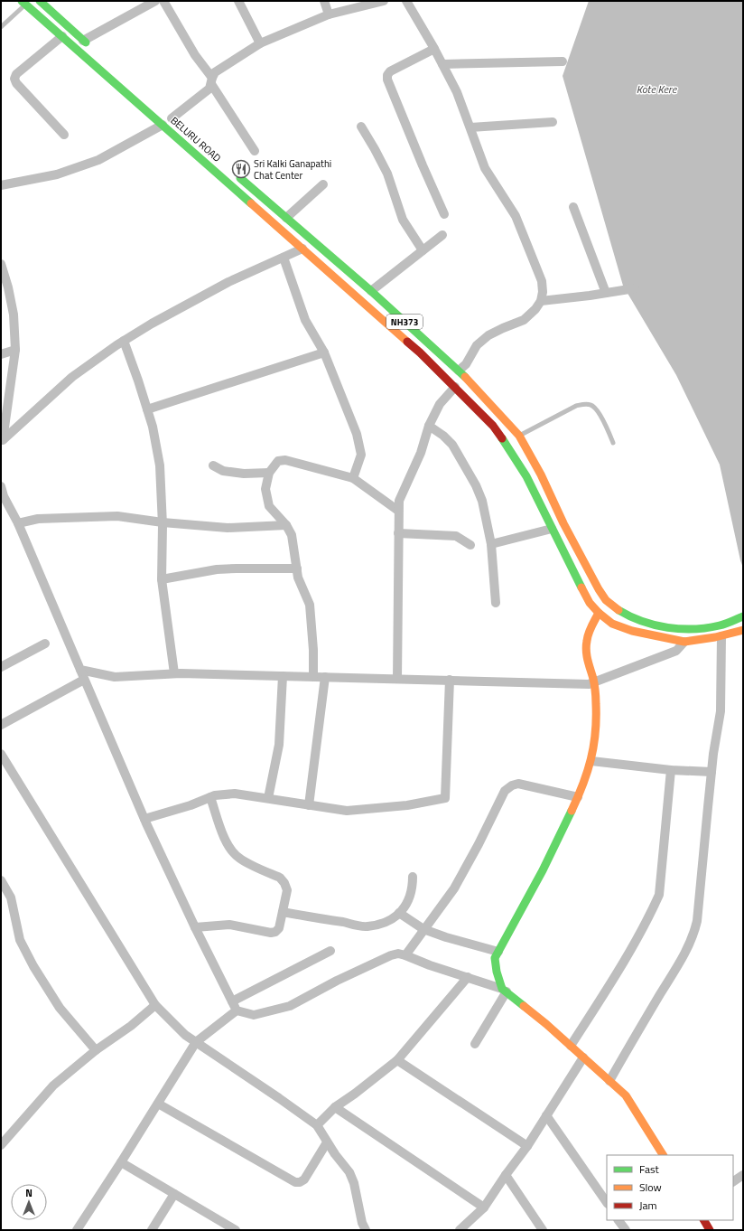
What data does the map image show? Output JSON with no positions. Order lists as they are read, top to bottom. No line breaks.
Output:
{"streets":{"main road":["BELURU ROAD","NH373"]},"crossings":[["BELURU ROAD","NH373"]],"water":["Kote Kere"],"places":{"restaurant":["Sri Kalki Ganapathi Chat Center"]},"legend":["Fast","Slow","Jam"],"north":"top"}
